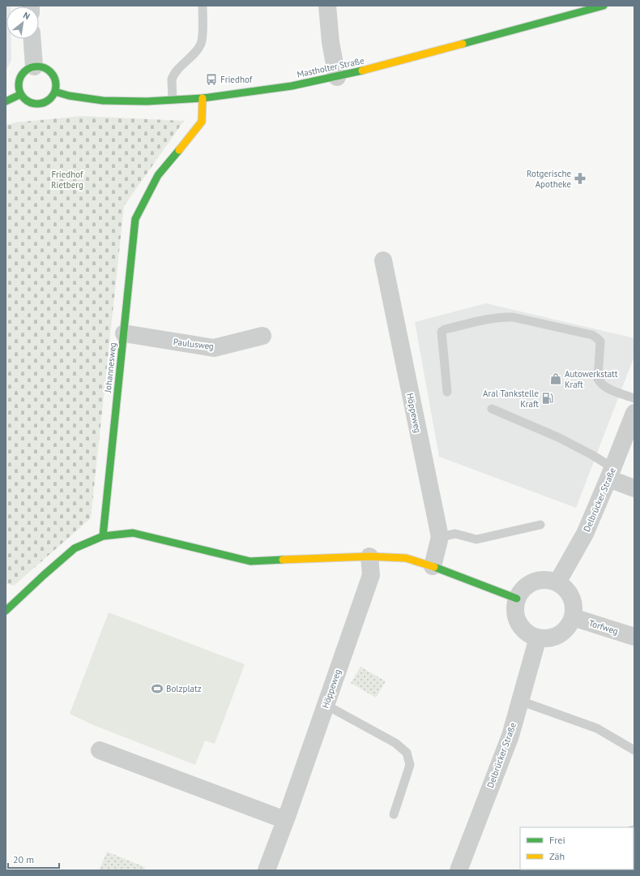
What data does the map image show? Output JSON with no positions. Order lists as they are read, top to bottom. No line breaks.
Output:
{"streets":{"street":["Mastholter Straße","Paulusweg","Johannesweg","Höppeweg","Delbrücker Straße","Torfweg"]},"crossings":[["Mastholter Straße","Johannesweg"],["Paulusweg","Johannesweg"],["Delbrücker Straße","Torfweg"]],"parks":["Friedhof Rietberg"],"places":{"bus stop":["Friedhof"],"pharmacy":["Rotgerische Apotheke"],"shop":["Autowerkstatt Kraft"],"fuel station":["Aral Tankstelle Kraft"],"sports":["Bolzplatz"]},"legend":["Frei","Zäh"],"scale_bar":"20 m","north":"top right"}
